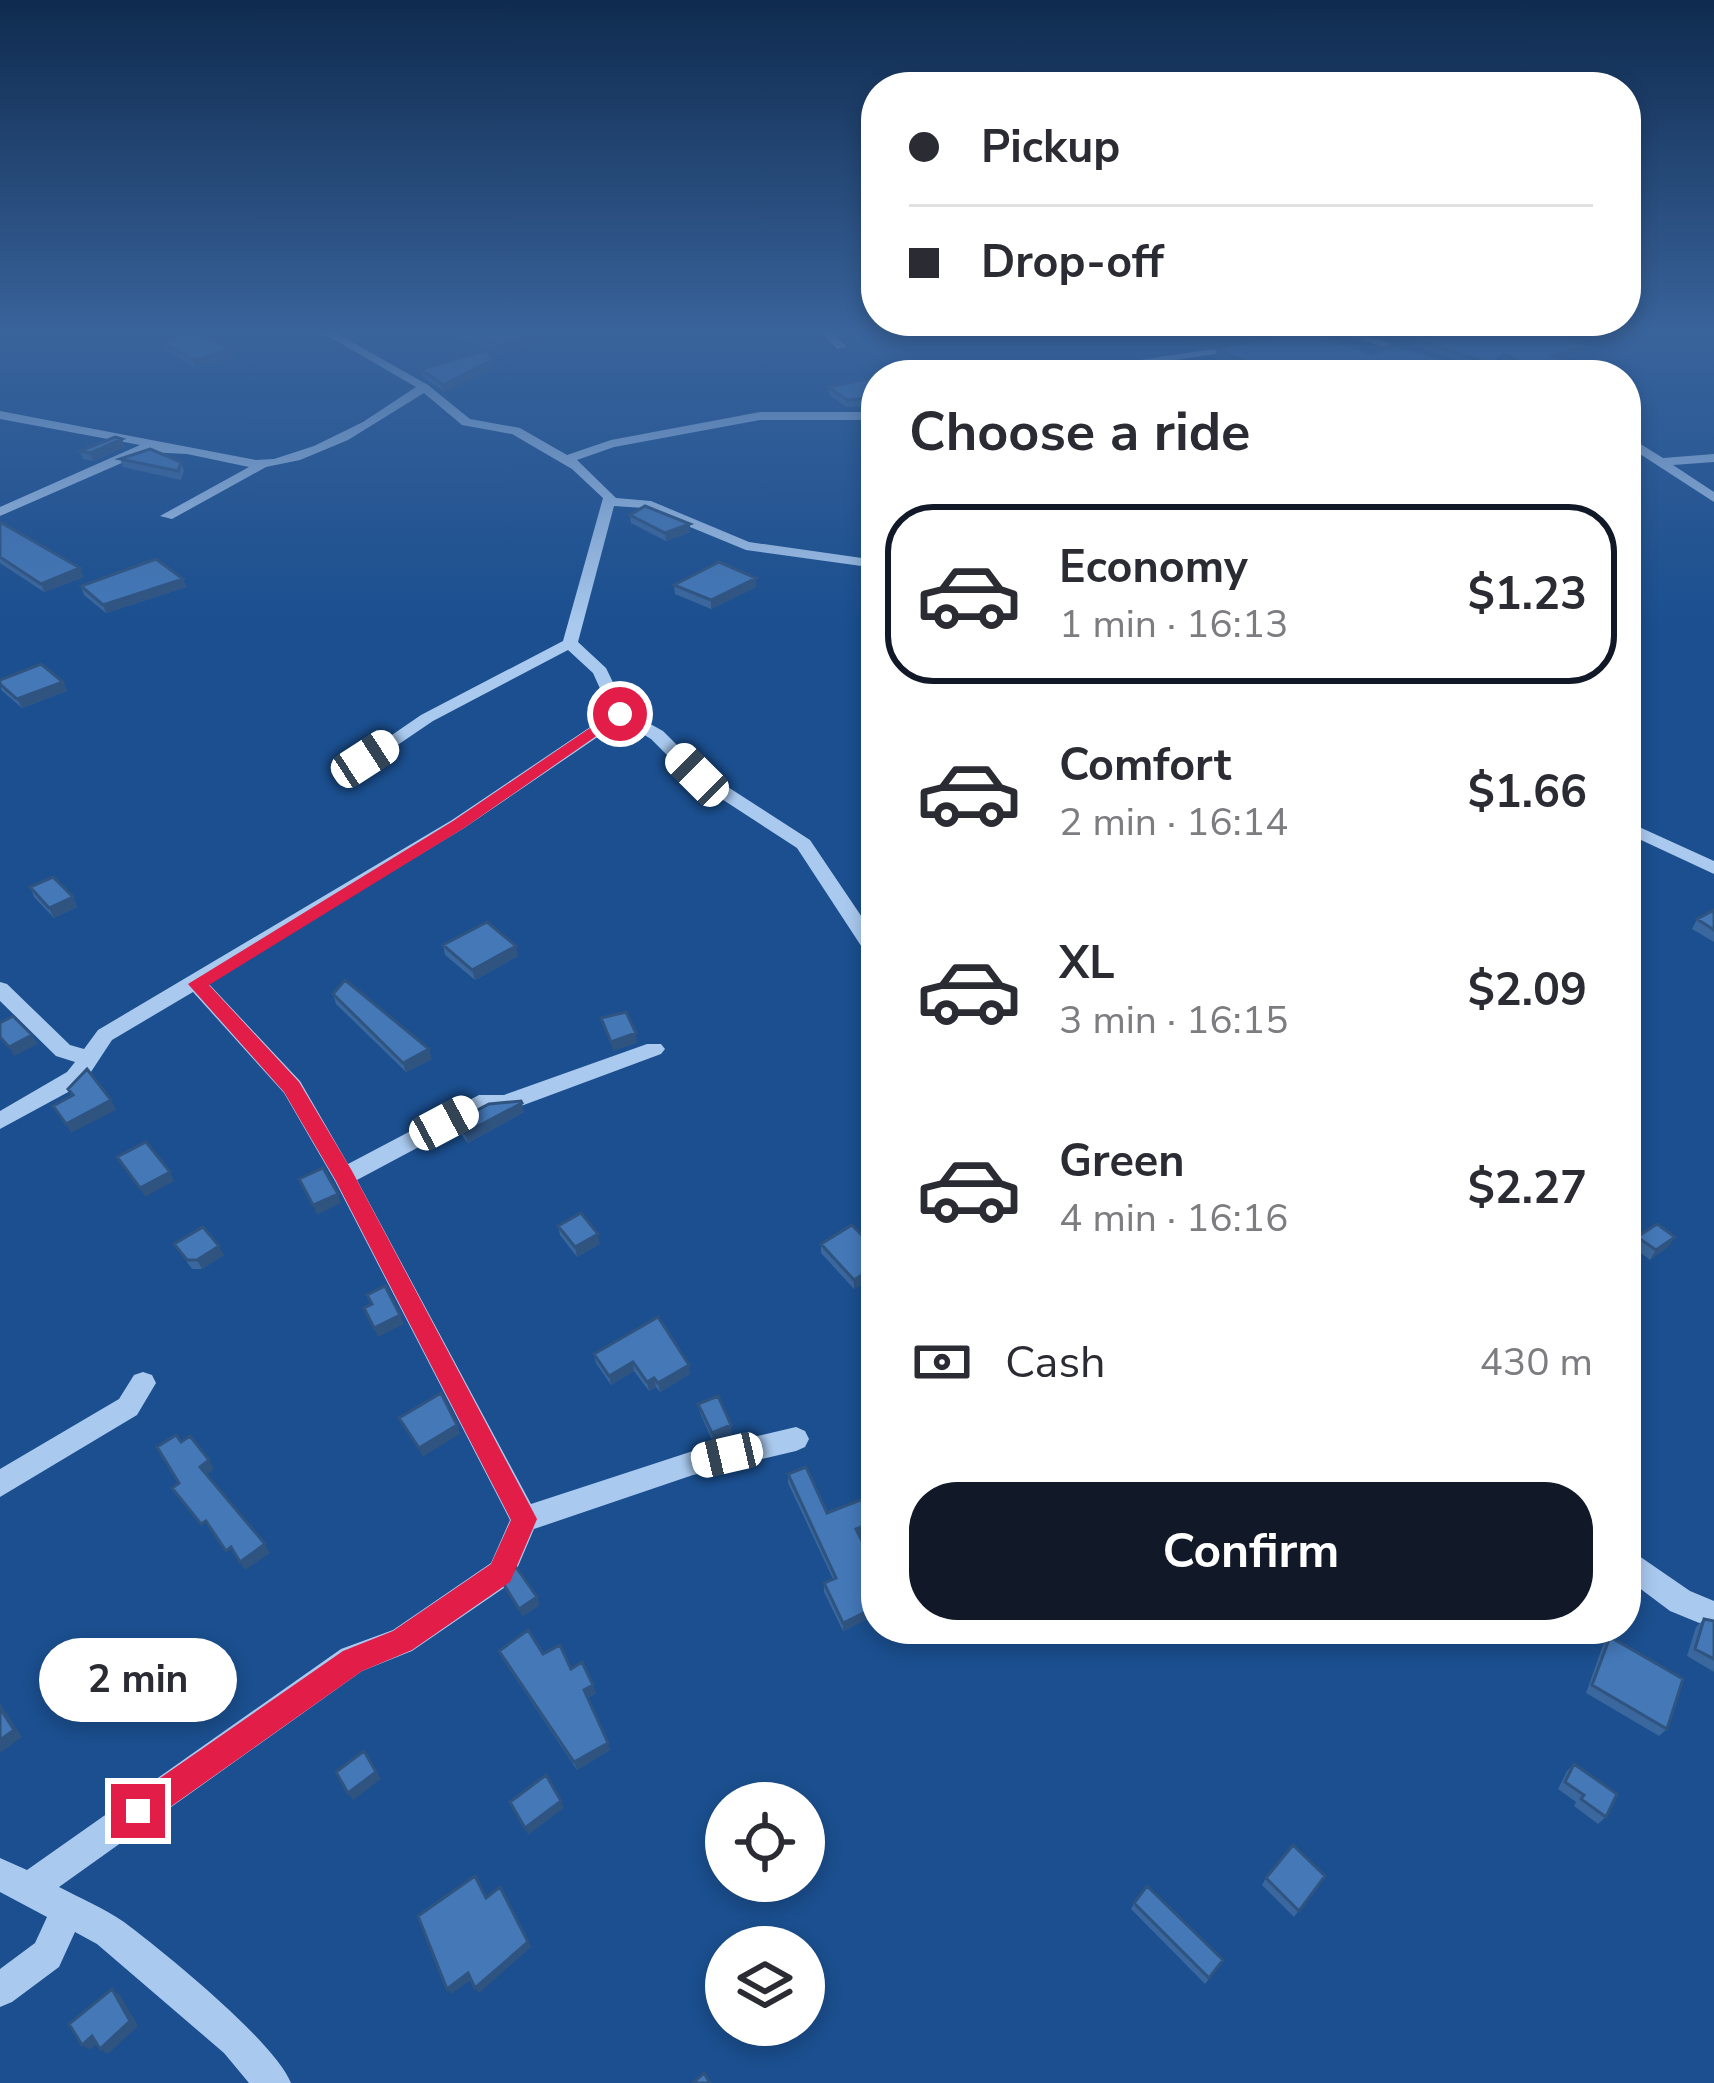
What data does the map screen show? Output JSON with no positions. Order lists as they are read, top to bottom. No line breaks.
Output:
{"page":{"banner":["Pickup","Drop-off"],"heading":"Choose a ride","list":[{"name":"Economy","note":"1 min · 16:13","value":"$1.23"},{"name":"Comfort","note":"2 min · 16:14","value":"$1.66"},{"name":"XL","note":"3 min · 16:15","value":"$2.09"},{"name":"Green","note":"4 min · 16:16","value":"$2.27"}],"pay":["Cash","430 m"],"buttons":"Confirm","bubble":"2 min"}}
